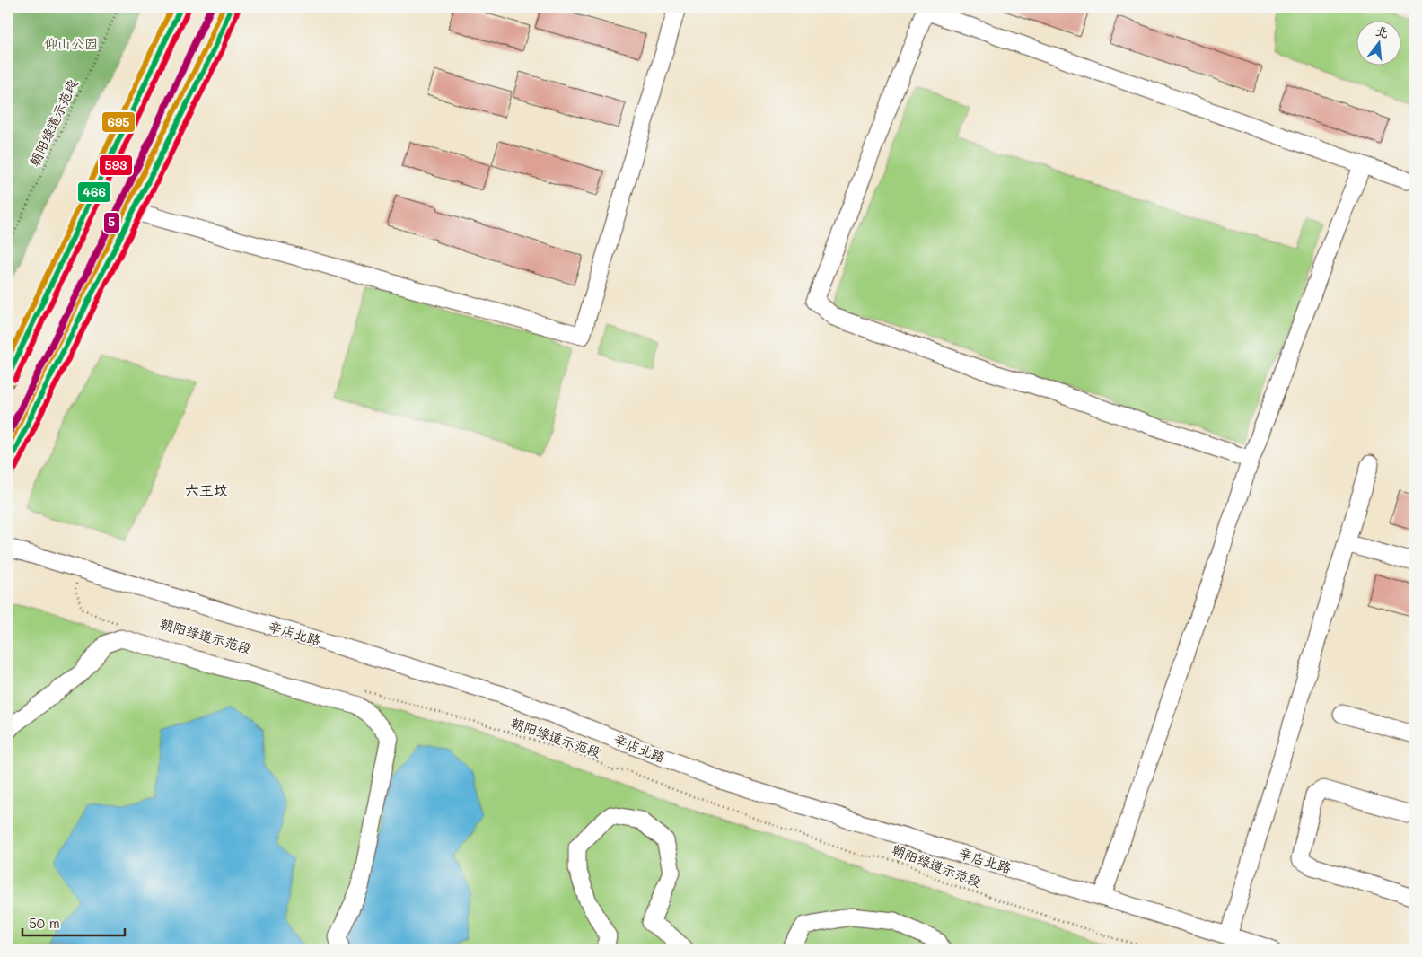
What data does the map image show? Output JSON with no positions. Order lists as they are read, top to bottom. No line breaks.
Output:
{"streets":{"street":["辛店北路"],"path":["朝阳绿道示范段"]},"districts":["六王坟"],"parks":["仰山公园"],"lines":["transit line 5","transit line 466","transit line 695","transit line 593"],"scale_bar":"50 m","north":"top"}
